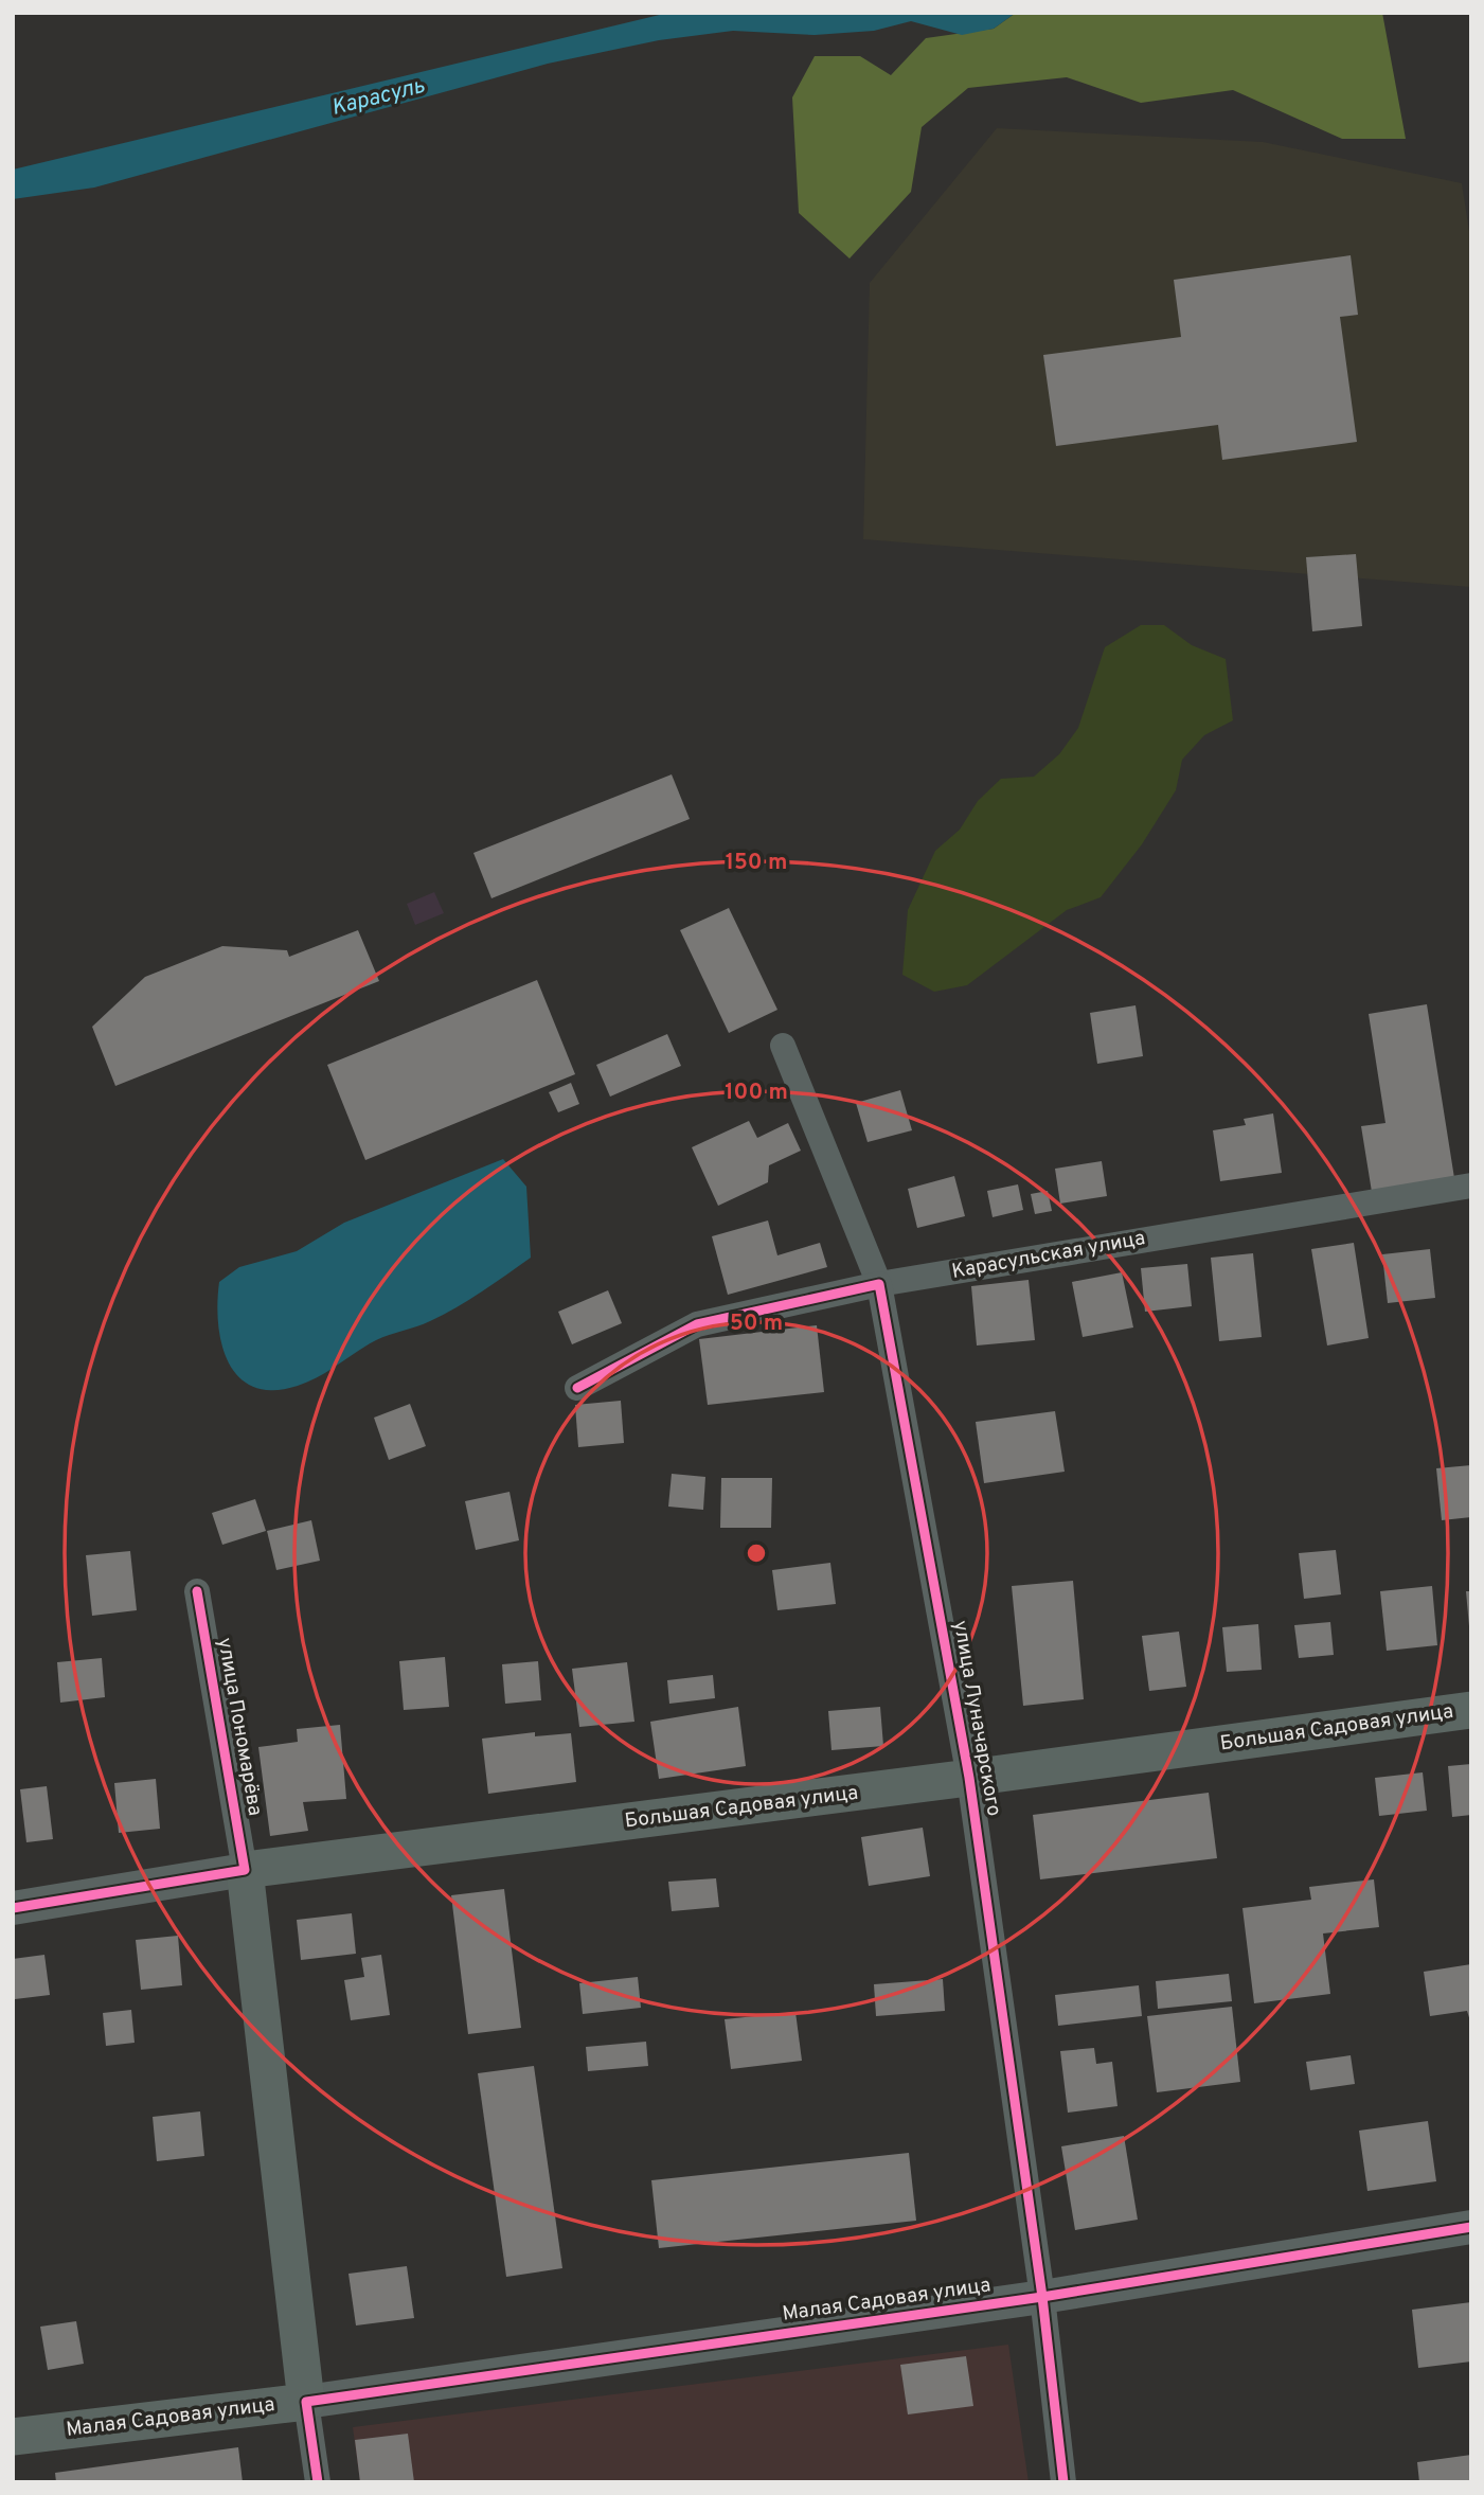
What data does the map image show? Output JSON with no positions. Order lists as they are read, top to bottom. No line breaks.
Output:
{"streets":{"main road":["улица Пономарёва","Большая Садовая улица","Малая Садовая улица"],"street":["Карасульская улица","улица Луначарского"]},"crossings":[["Карасульская улица","улица Луначарского"],["улица Луначарского","Большая Садовая улица"],["улица Луначарского","Малая Садовая улица"],["улица Пономарёва","Большая Садовая улица"],["улица Пономарёва","Малая Садовая улица"]],"water":["Карасуль"],"rings":["150 m","100 m","50 m"]}
